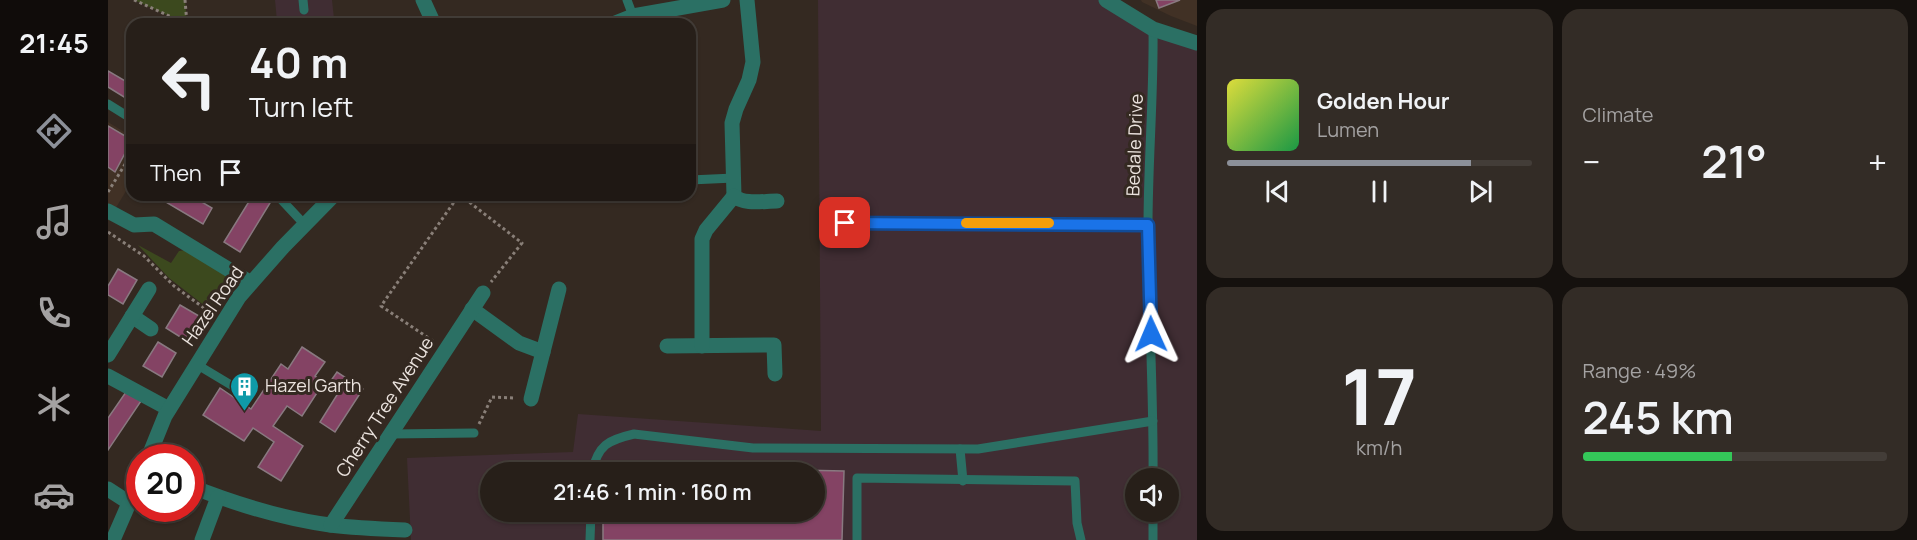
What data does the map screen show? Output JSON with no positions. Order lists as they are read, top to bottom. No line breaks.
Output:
{"streets":{"street":["Hazel Road","Cherry Tree Avenue"],"lane":["Bedale Drive"]},"places":{"building":["Hazel Garth"]},"page":{"tabs":"21:45","tile":["Climate",["17","km/h"],["Range · 49%","245 km"]],"turn":["40 m","Turn left"],"song":["Golden Hour","Lumen"],"heat":["−","21°","+"],"then":"Then","limit":"20","trip":"21:46 · 1 min · 160 m"}}
